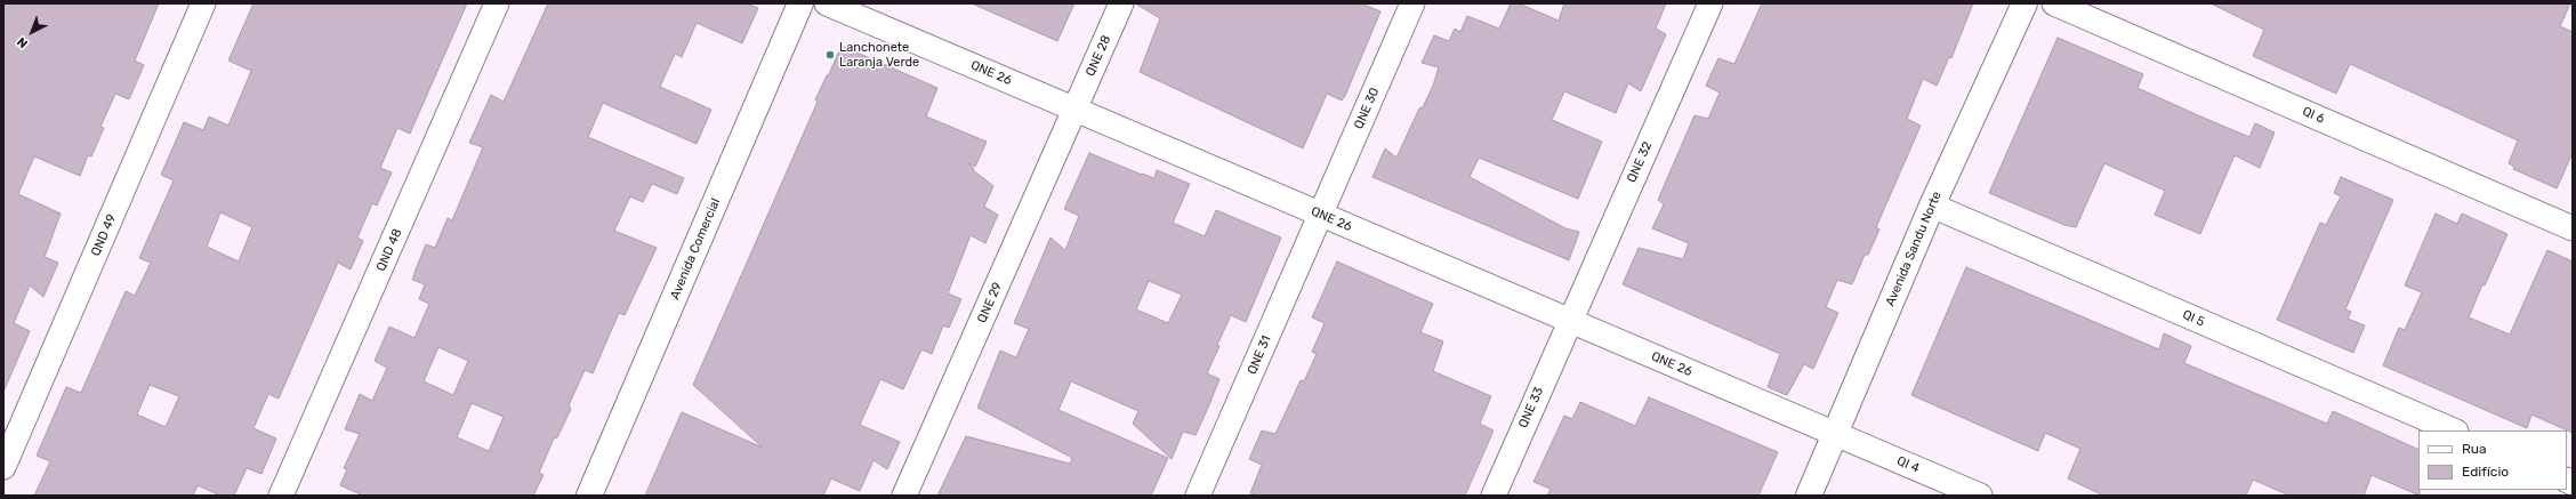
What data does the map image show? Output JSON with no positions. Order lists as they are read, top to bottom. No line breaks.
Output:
{"streets":{"main road":["Avenida Comercial","Avenida Sandu Norte"],"street":["QNE 28","QNE 26","QNE 30","QI 6","QNE 32","QND 49","QND 48","QNE 29","QI 5","QNE 31","QNE 33","QI 4"]},"crossings":[["QNE 28","QNE 26"],["QNE 28","QNE 29"],["QNE 26","QNE 30"],["QNE 26","QNE 32"],["QNE 26","Avenida Sandu Norte"],["QNE 26","QNE 29"],["QNE 26","QNE 31"],["QNE 26","QNE 33"],["QNE 26","QI 4"],["QNE 30","QNE 31"],["QNE 32","QNE 33"],["Avenida Sandu Norte","QI 5"],["Avenida Sandu Norte","QI 4"]],"places":["Lanchonete Laranja Verde"],"legend":["Rua","Edifício"],"north":"bottom left"}
